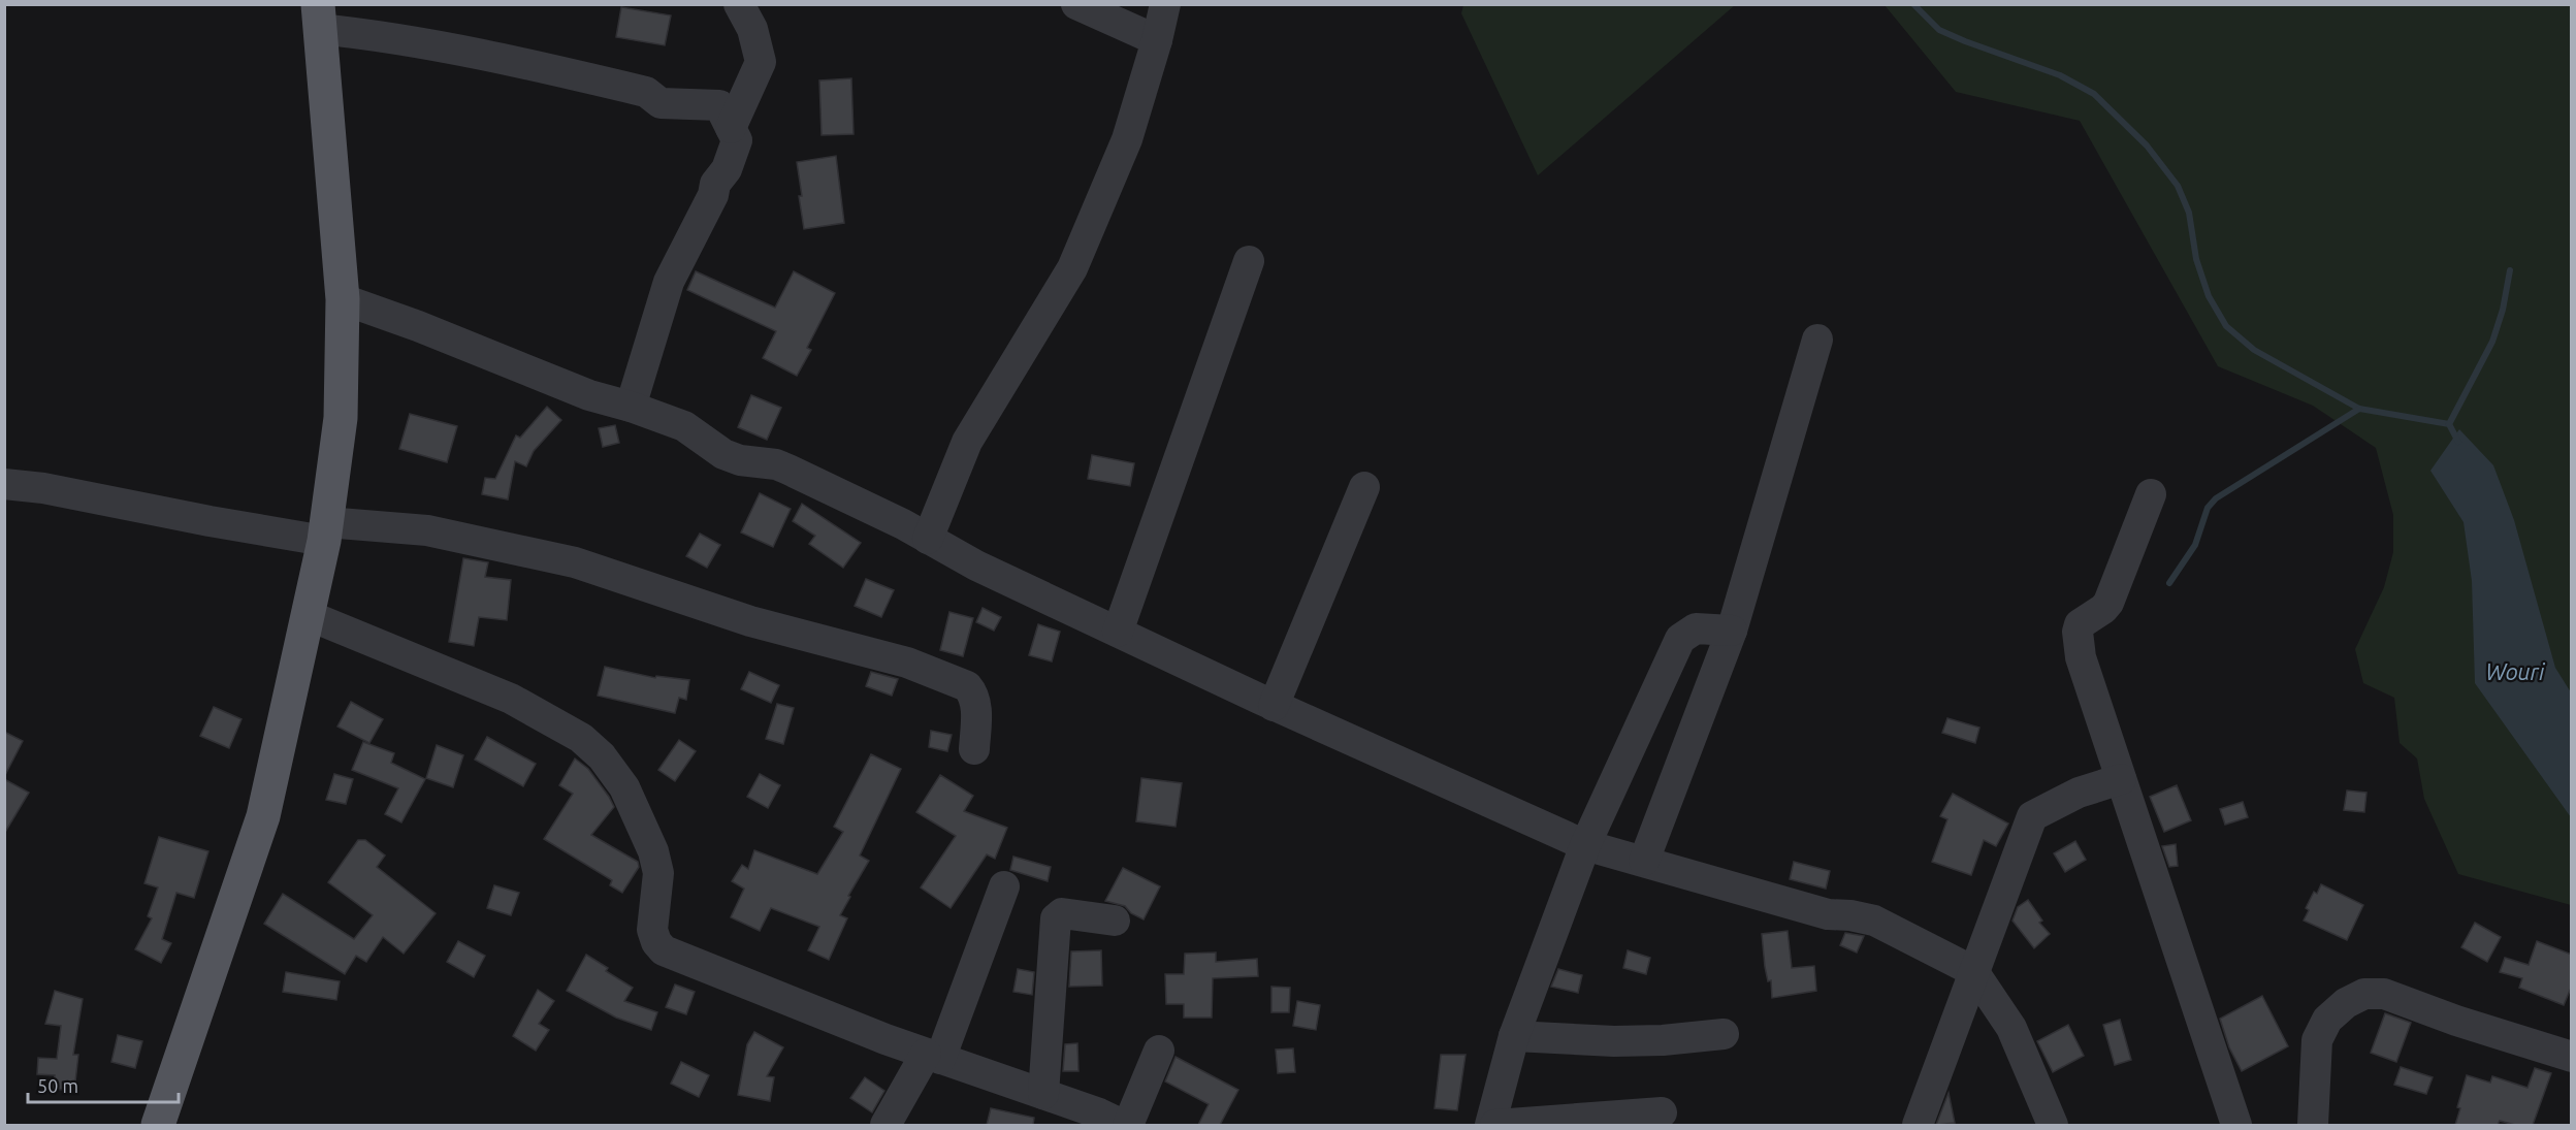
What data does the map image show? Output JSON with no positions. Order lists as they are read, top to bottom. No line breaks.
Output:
{"water":["Wouri"],"scale_bar":"50 m"}
